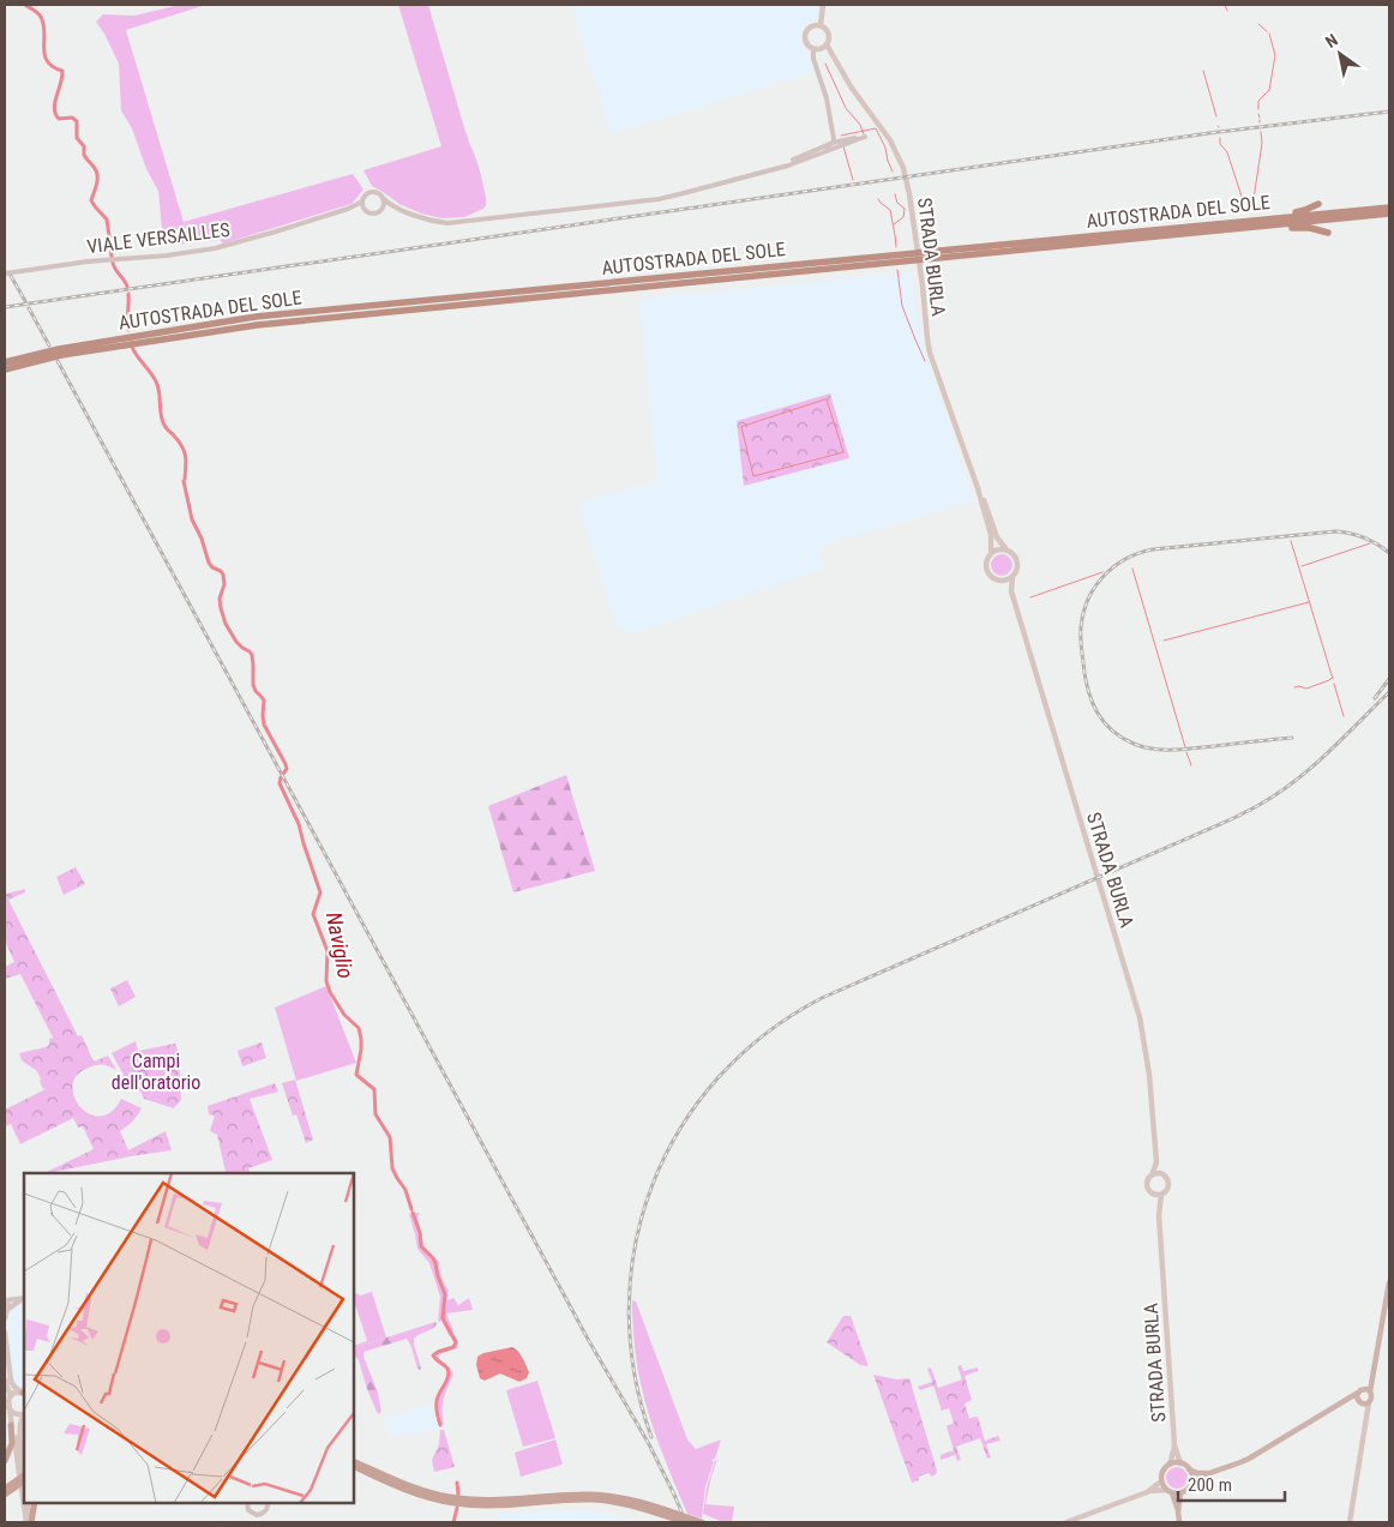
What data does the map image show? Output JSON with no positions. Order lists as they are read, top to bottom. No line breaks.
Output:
{"streets":{"highway":["AUTOSTRADA DEL SOLE"],"main road":["STRADA BURLA"],"street":["VIALE VERSAILLES"]},"water":["Naviglio"],"parks":["Campi dell'oratorio"],"scale_bar":"200 m","north":"top left"}
